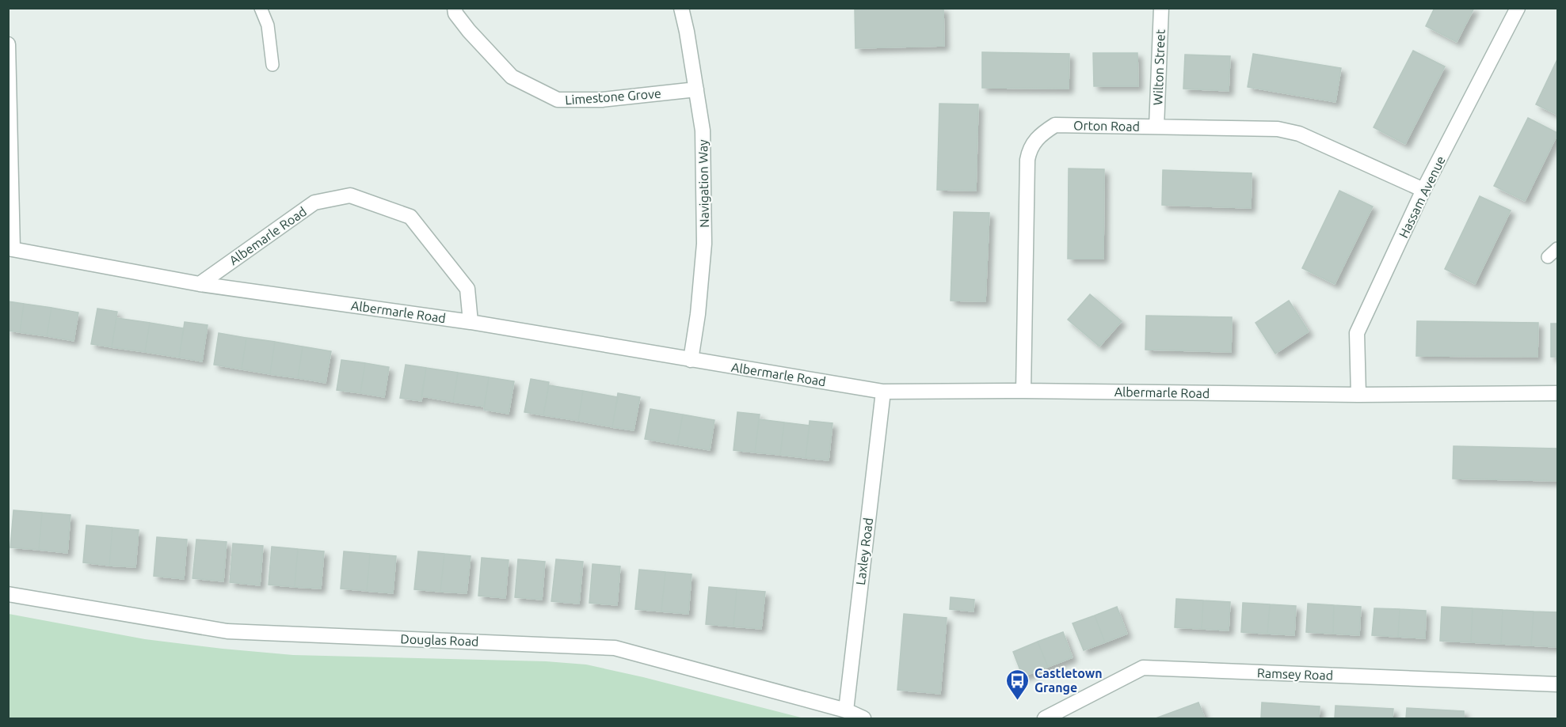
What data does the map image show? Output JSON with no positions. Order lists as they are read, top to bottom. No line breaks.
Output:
{"streets":{"street":["Wilton Street","Limestone Grove","Orton Road","Navigation Way","Hassam Avenue","Albemarle Road","Albermarle Road","Laxley Road","Douglas Road","Ramsey Road"]},"crossings":[["Wilton Street","Orton Road"],["Limestone Grove","Navigation Way"],["Orton Road","Hassam Avenue"],["Orton Road","Albermarle Road"],["Navigation Way","Albermarle Road"],["Hassam Avenue","Albermarle Road"],["Albemarle Road","Albermarle Road"],["Albermarle Road","Laxley Road"],["Laxley Road","Douglas Road"]],"places":{"bus stop":["Castletown Grange"]}}
